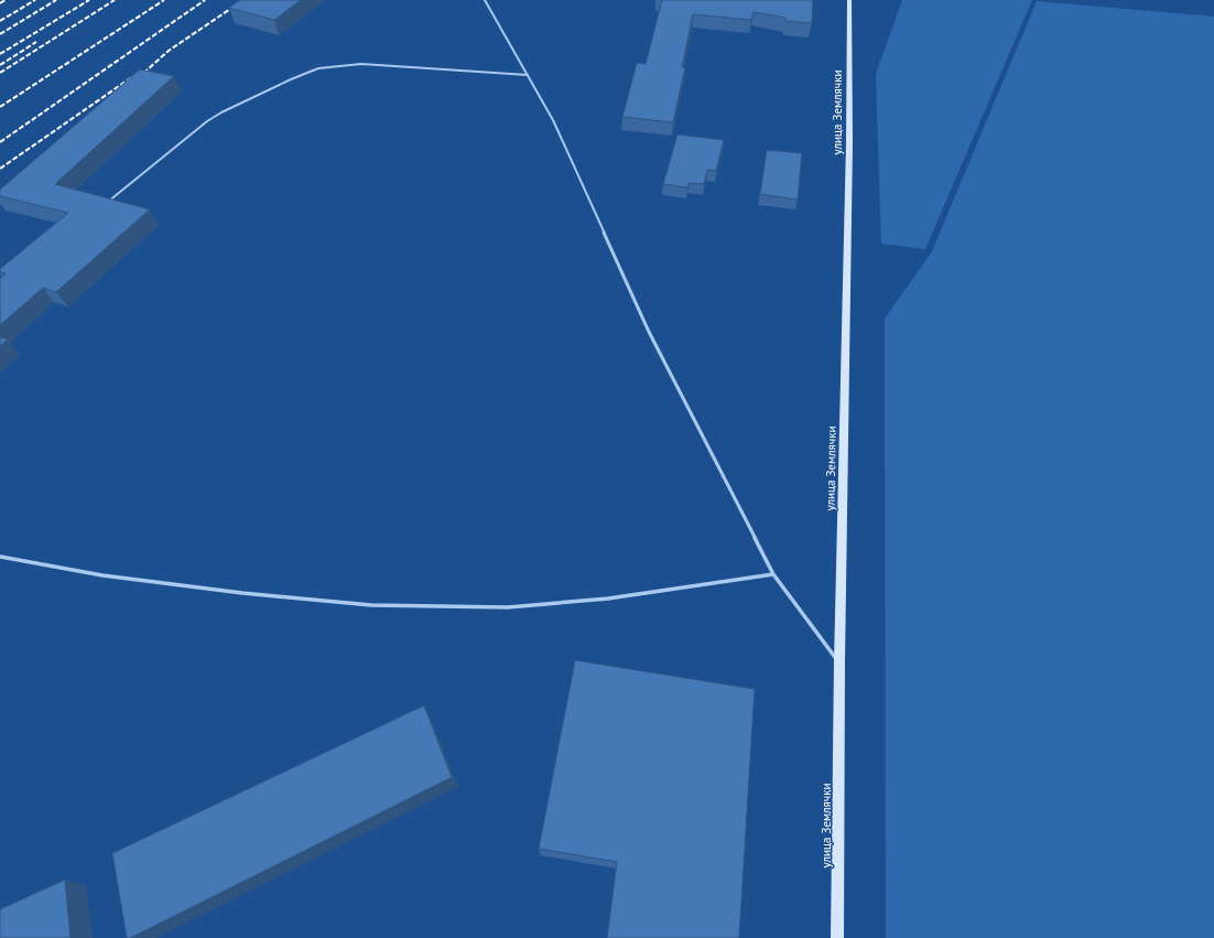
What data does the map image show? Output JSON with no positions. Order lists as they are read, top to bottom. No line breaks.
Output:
{"streets":{"street":["улица Землячки"]}}
